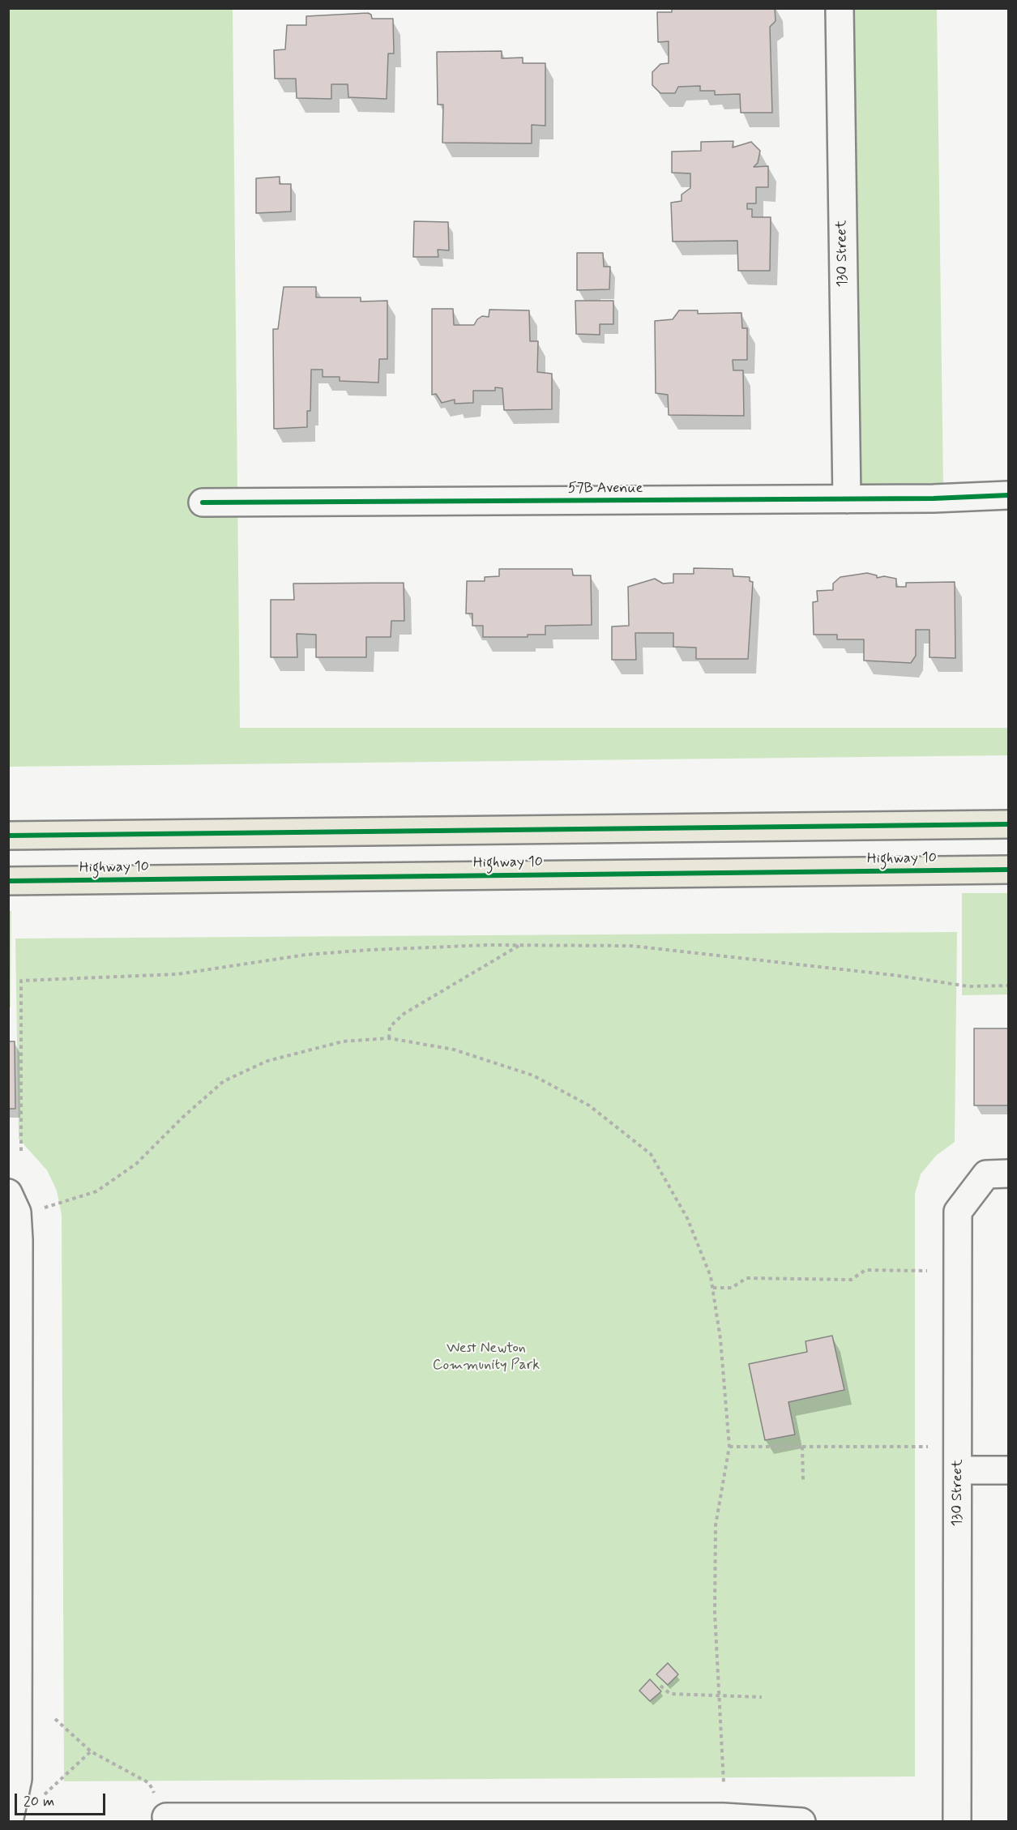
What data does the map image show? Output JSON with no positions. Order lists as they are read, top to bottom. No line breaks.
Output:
{"streets":{"highway":["Highway 10"],"street":["130 Street","57B Avenue"]},"crossings":[["130 Street","57B Avenue"]],"parks":["West Newton Community Park"],"scale_bar":"20 m"}
